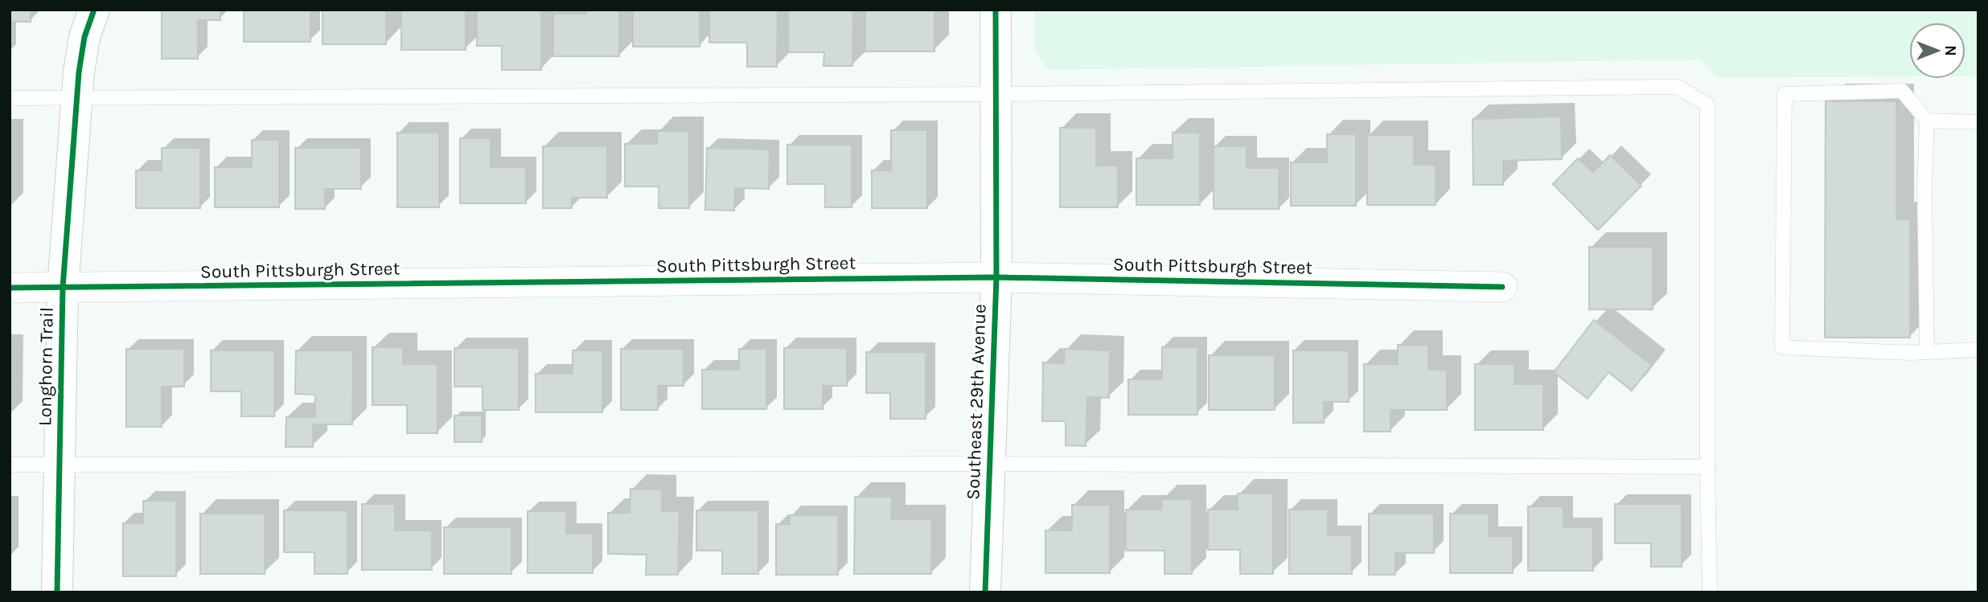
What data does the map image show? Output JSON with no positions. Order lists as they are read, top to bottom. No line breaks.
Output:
{"streets":{"street":["South Pittsburgh Street","Longhorn Trail","Southeast 29th Avenue"]},"crossings":[["South Pittsburgh Street","Longhorn Trail"],["South Pittsburgh Street","Southeast 29th Avenue"]],"north":"right"}
